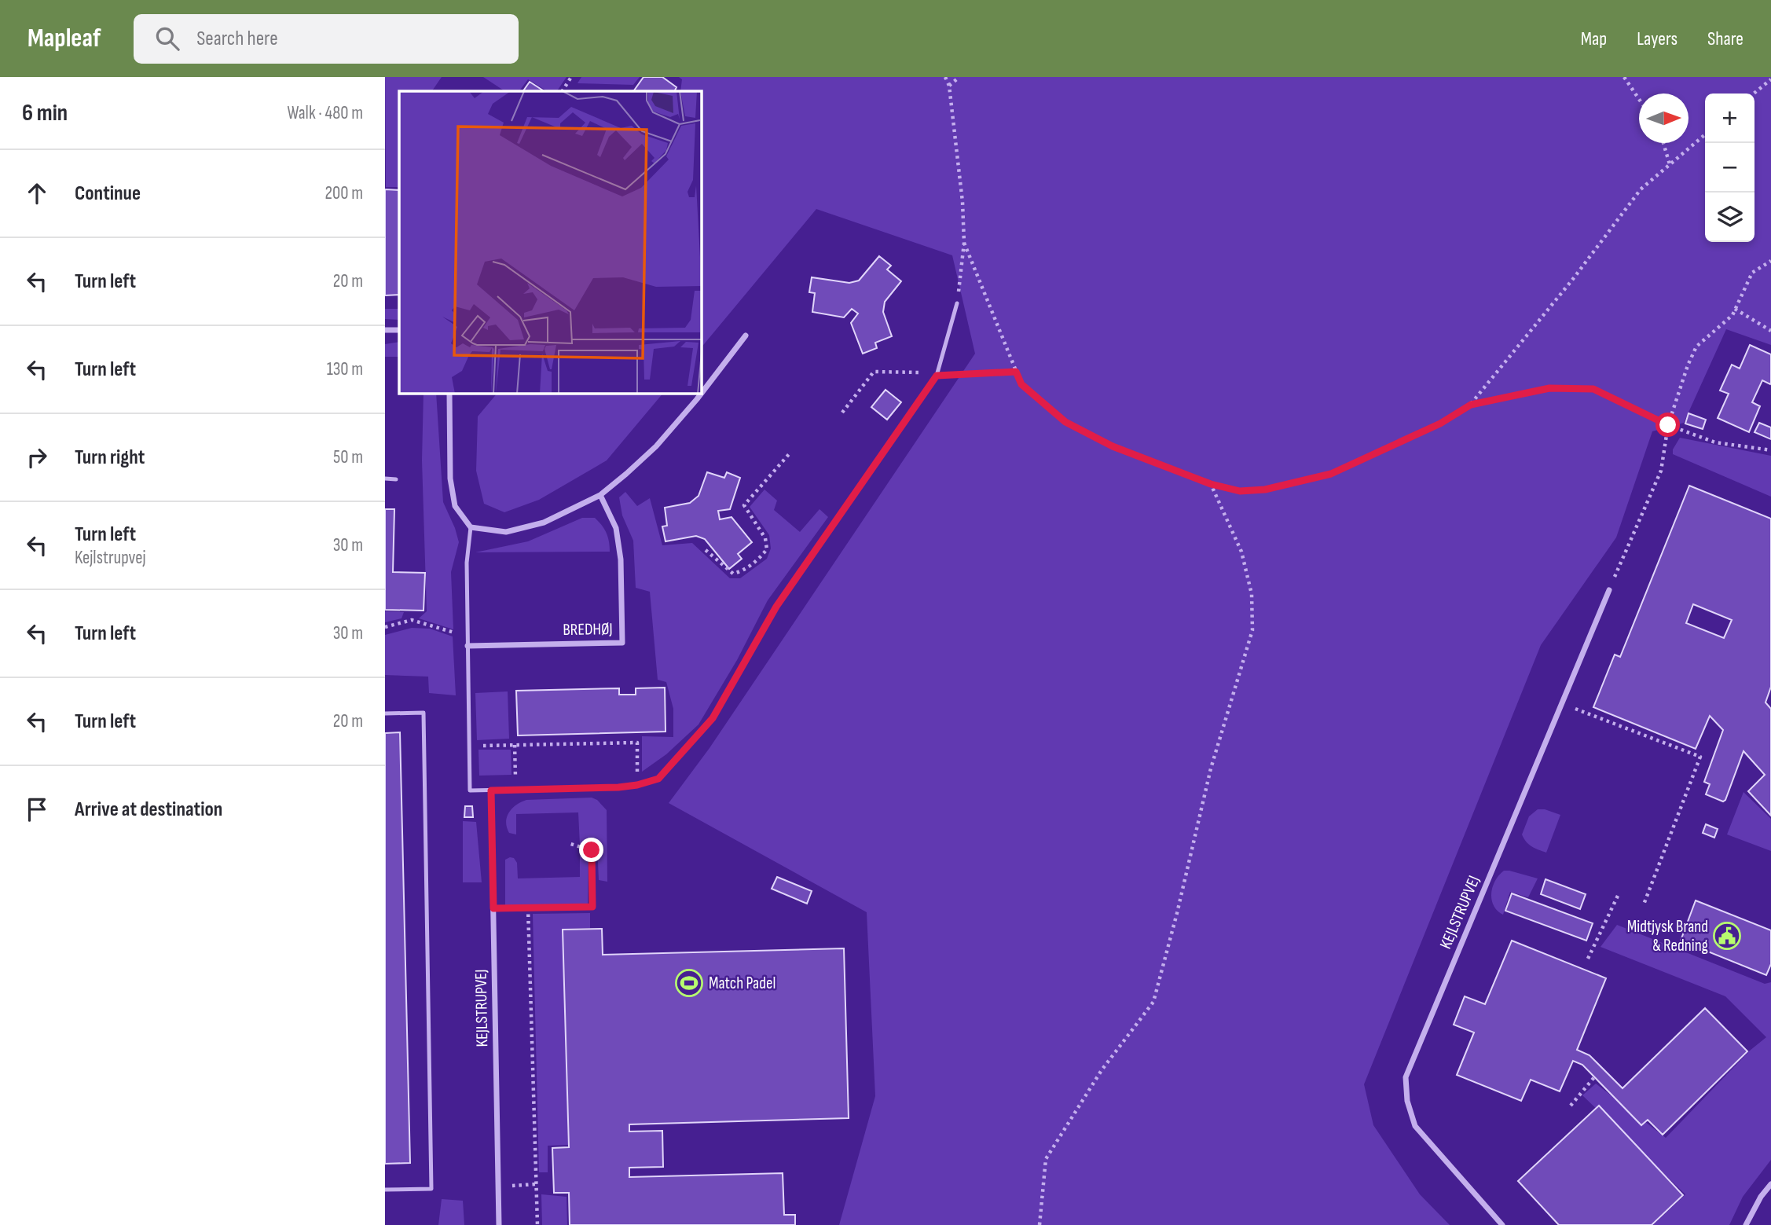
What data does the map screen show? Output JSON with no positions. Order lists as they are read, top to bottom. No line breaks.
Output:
{"streets":{"street":["BREDHØJ","KEJLSTRUPVEJ"]},"places":{"public building":["Midtjysk Brand & Redning"],"sports":["Match Padel"]},"north":"right","page":{"header":"Mapleaf","search":"Search here","nav":["Map","Layers","Share"],"heading":["6 min","Walk · 480 m"],"map_buttons":["+","−"],"list":[["Continue","200 m"],["Turn left","20 m"],["Turn left","130 m"],["Turn right","50 m"],["Turn left","Kejlstrupvej","30 m"],["Turn left","30 m"],["Turn left","20 m"],"Arrive at destination"]}}
